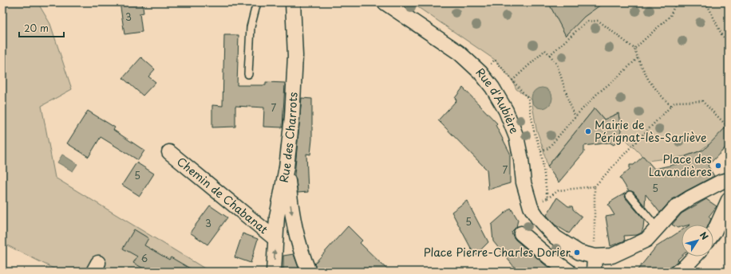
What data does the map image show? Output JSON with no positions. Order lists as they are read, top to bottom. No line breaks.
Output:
{"streets":{"street":["Rue d'Aubière","Rue des Charrots","Chemin de Chabanat"]},"crossings":[["Rue des Charrots","Chemin de Chabanat"]],"places":["Mairie de Pérignat-lès-Sarliève","Place des Lavandières","Place Pierre-Charles Dorier"],"house_numbers":["3","7","7","5","5","5","3","6"],"scale_bar":"20 m","north":"top right"}
